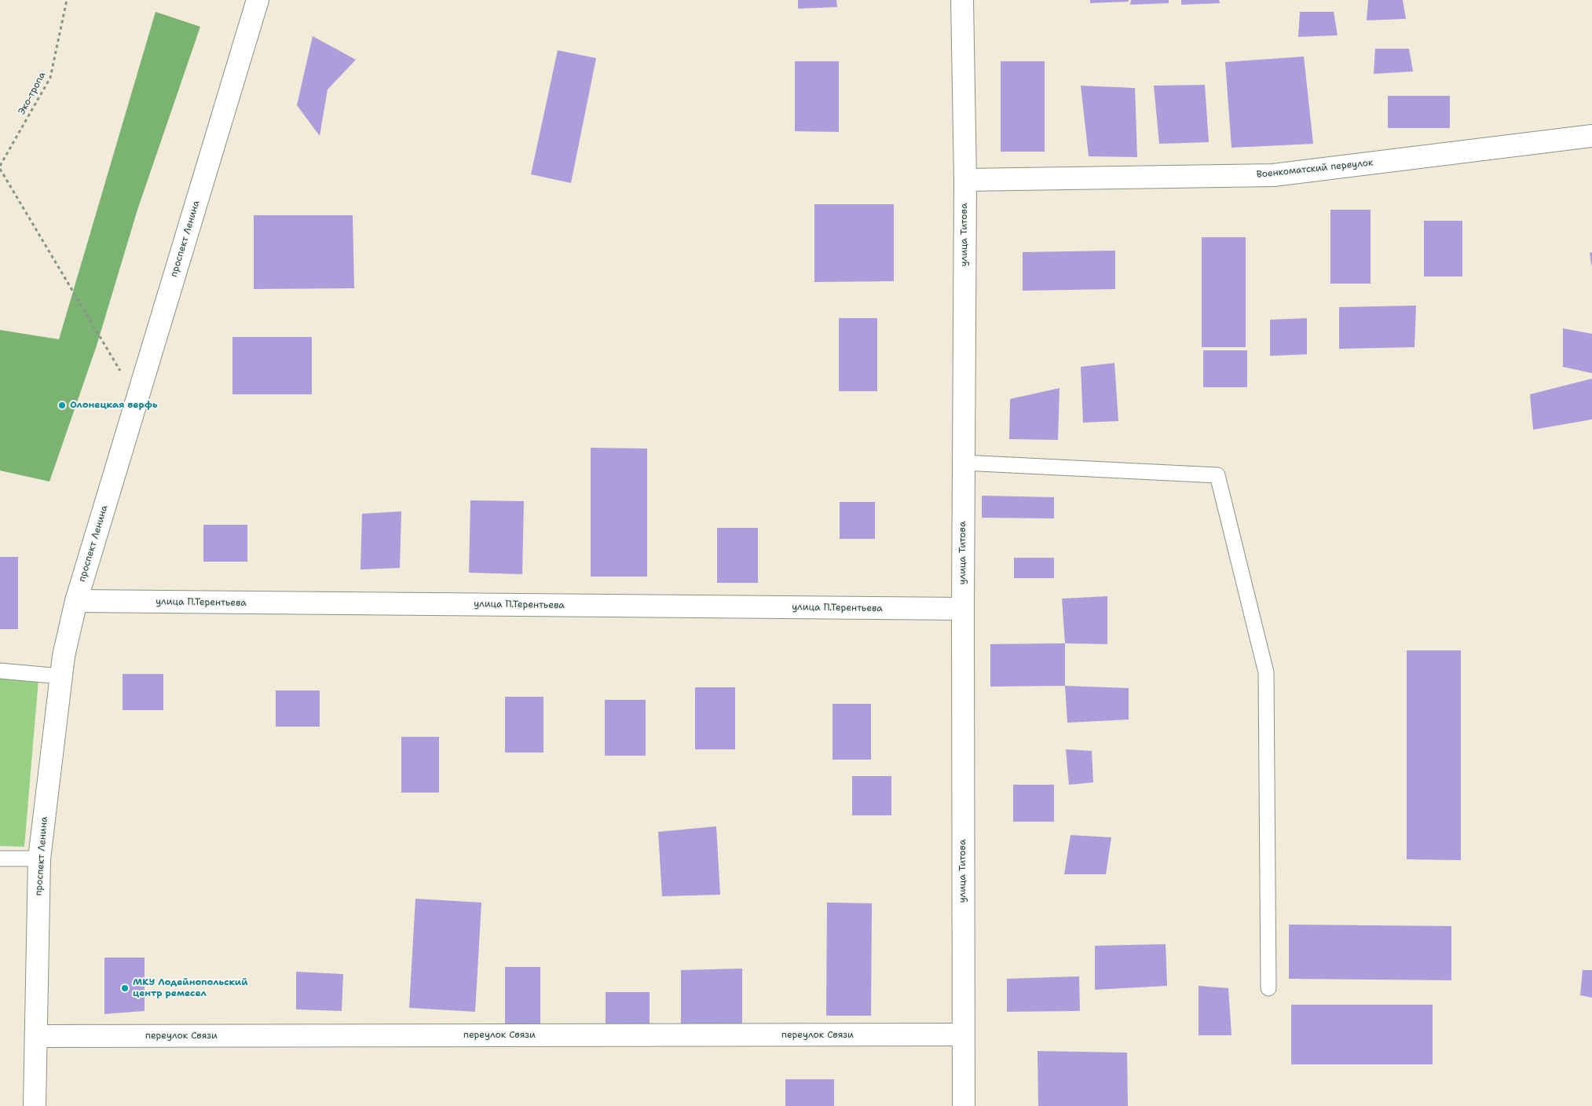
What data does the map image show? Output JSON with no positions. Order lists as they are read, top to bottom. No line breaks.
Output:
{"streets":{"street":["Военкоматский переулок","улица Титова","проспект Ленина","улица П.Терентьева","переулок Связи"],"path":["Эко-тропа"]},"crossings":[["Военкоматский переулок","улица Титова"],["улица Титова","улица П.Терентьева"],["улица Титова","переулок Связи"],["проспект Ленина","улица П.Терентьева"],["проспект Ленина","переулок Связи"]],"places":["Олонецкая верфь","МКУ Лодейнопольский центр ремесел"]}
